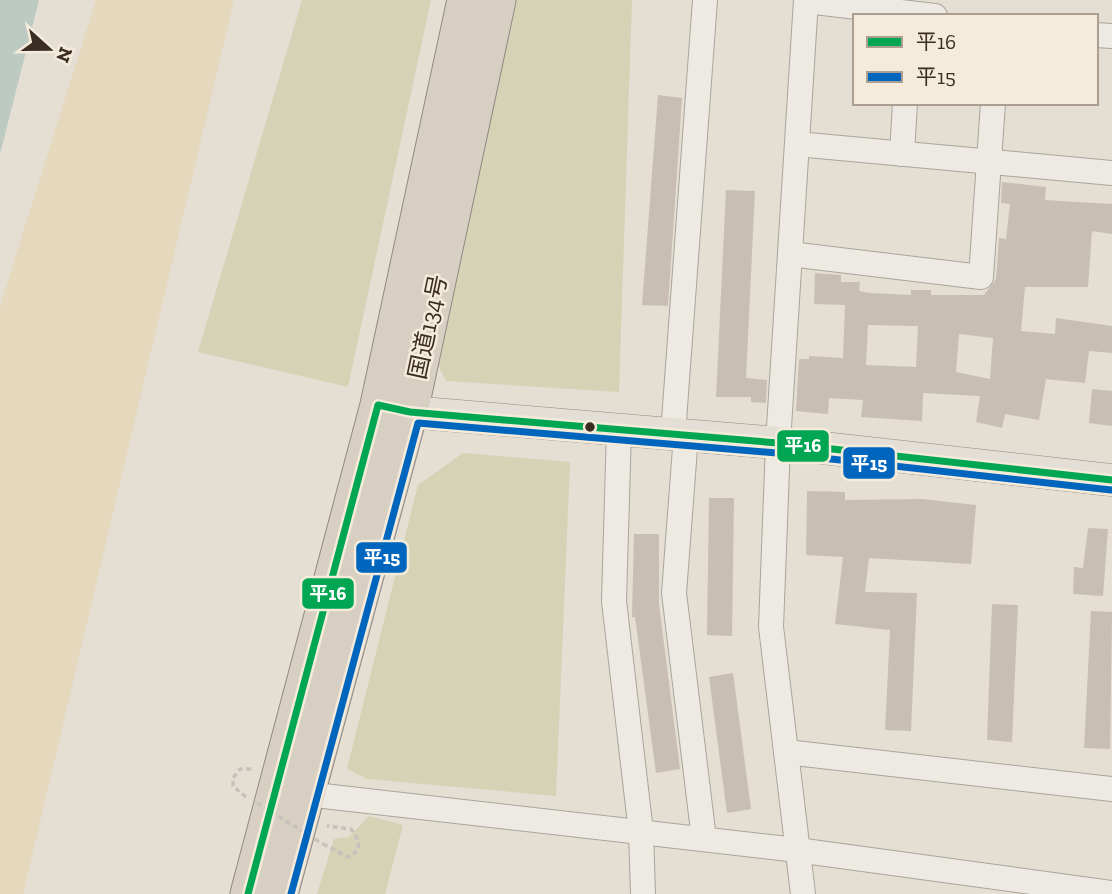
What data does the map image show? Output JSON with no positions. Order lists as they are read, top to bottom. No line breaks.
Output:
{"streets":{"highway":["国道134号"]},"lines":["transit line 平16","transit line 平15"],"legend":["平16","平15"],"north":"right"}
